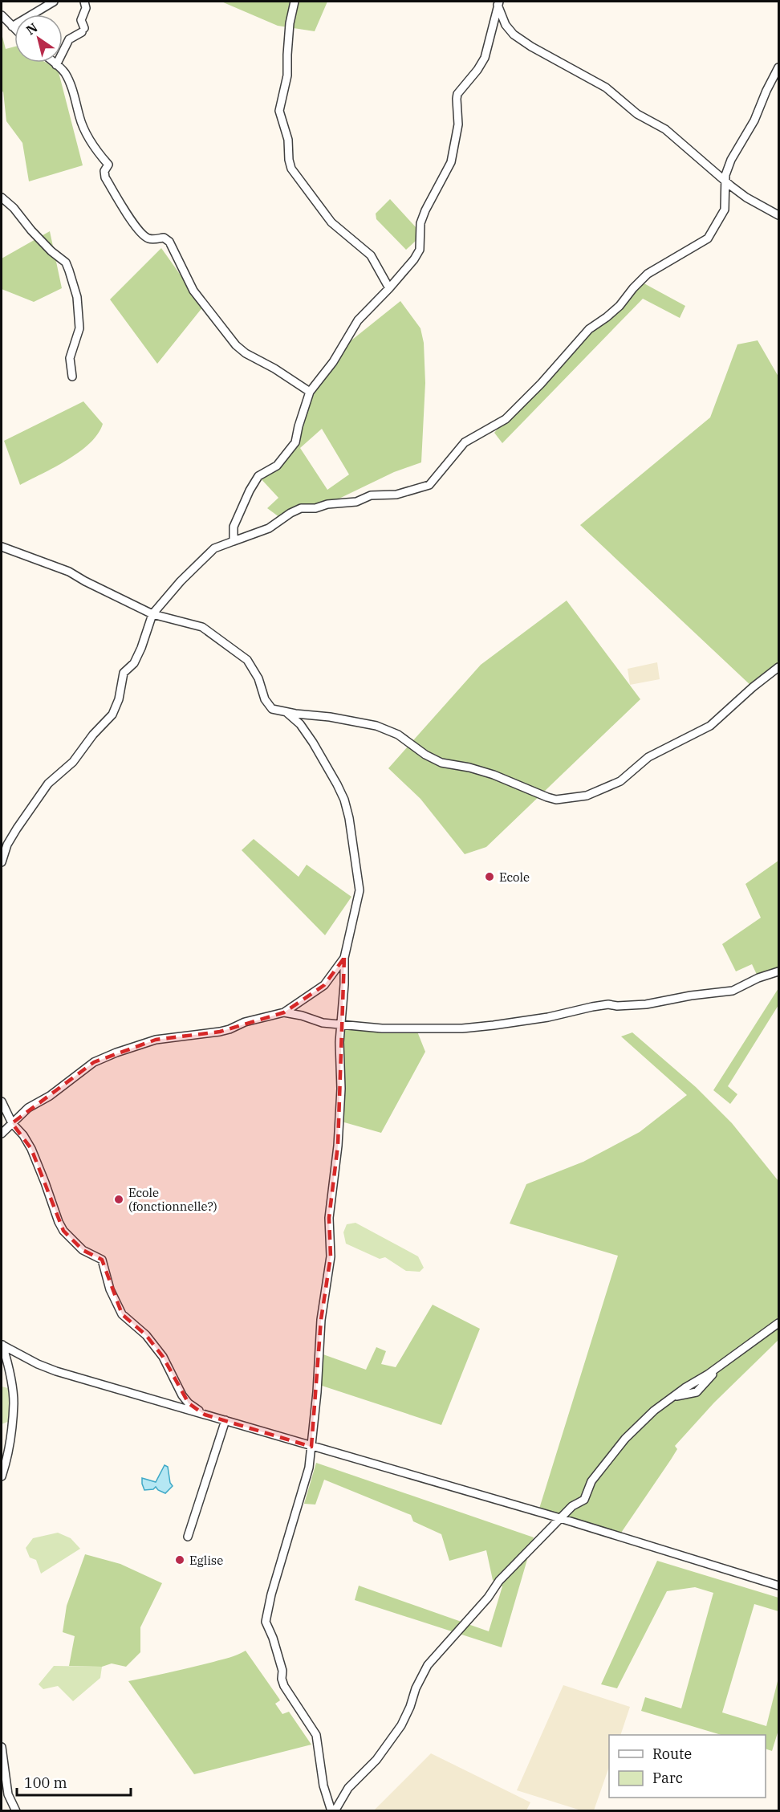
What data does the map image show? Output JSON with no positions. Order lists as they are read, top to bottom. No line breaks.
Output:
{"places":["Ecole","Ecole (fonctionnelle?)","Eglise"],"legend":["Route","Parc"],"scale_bar":"100 m","north":"top left"}
